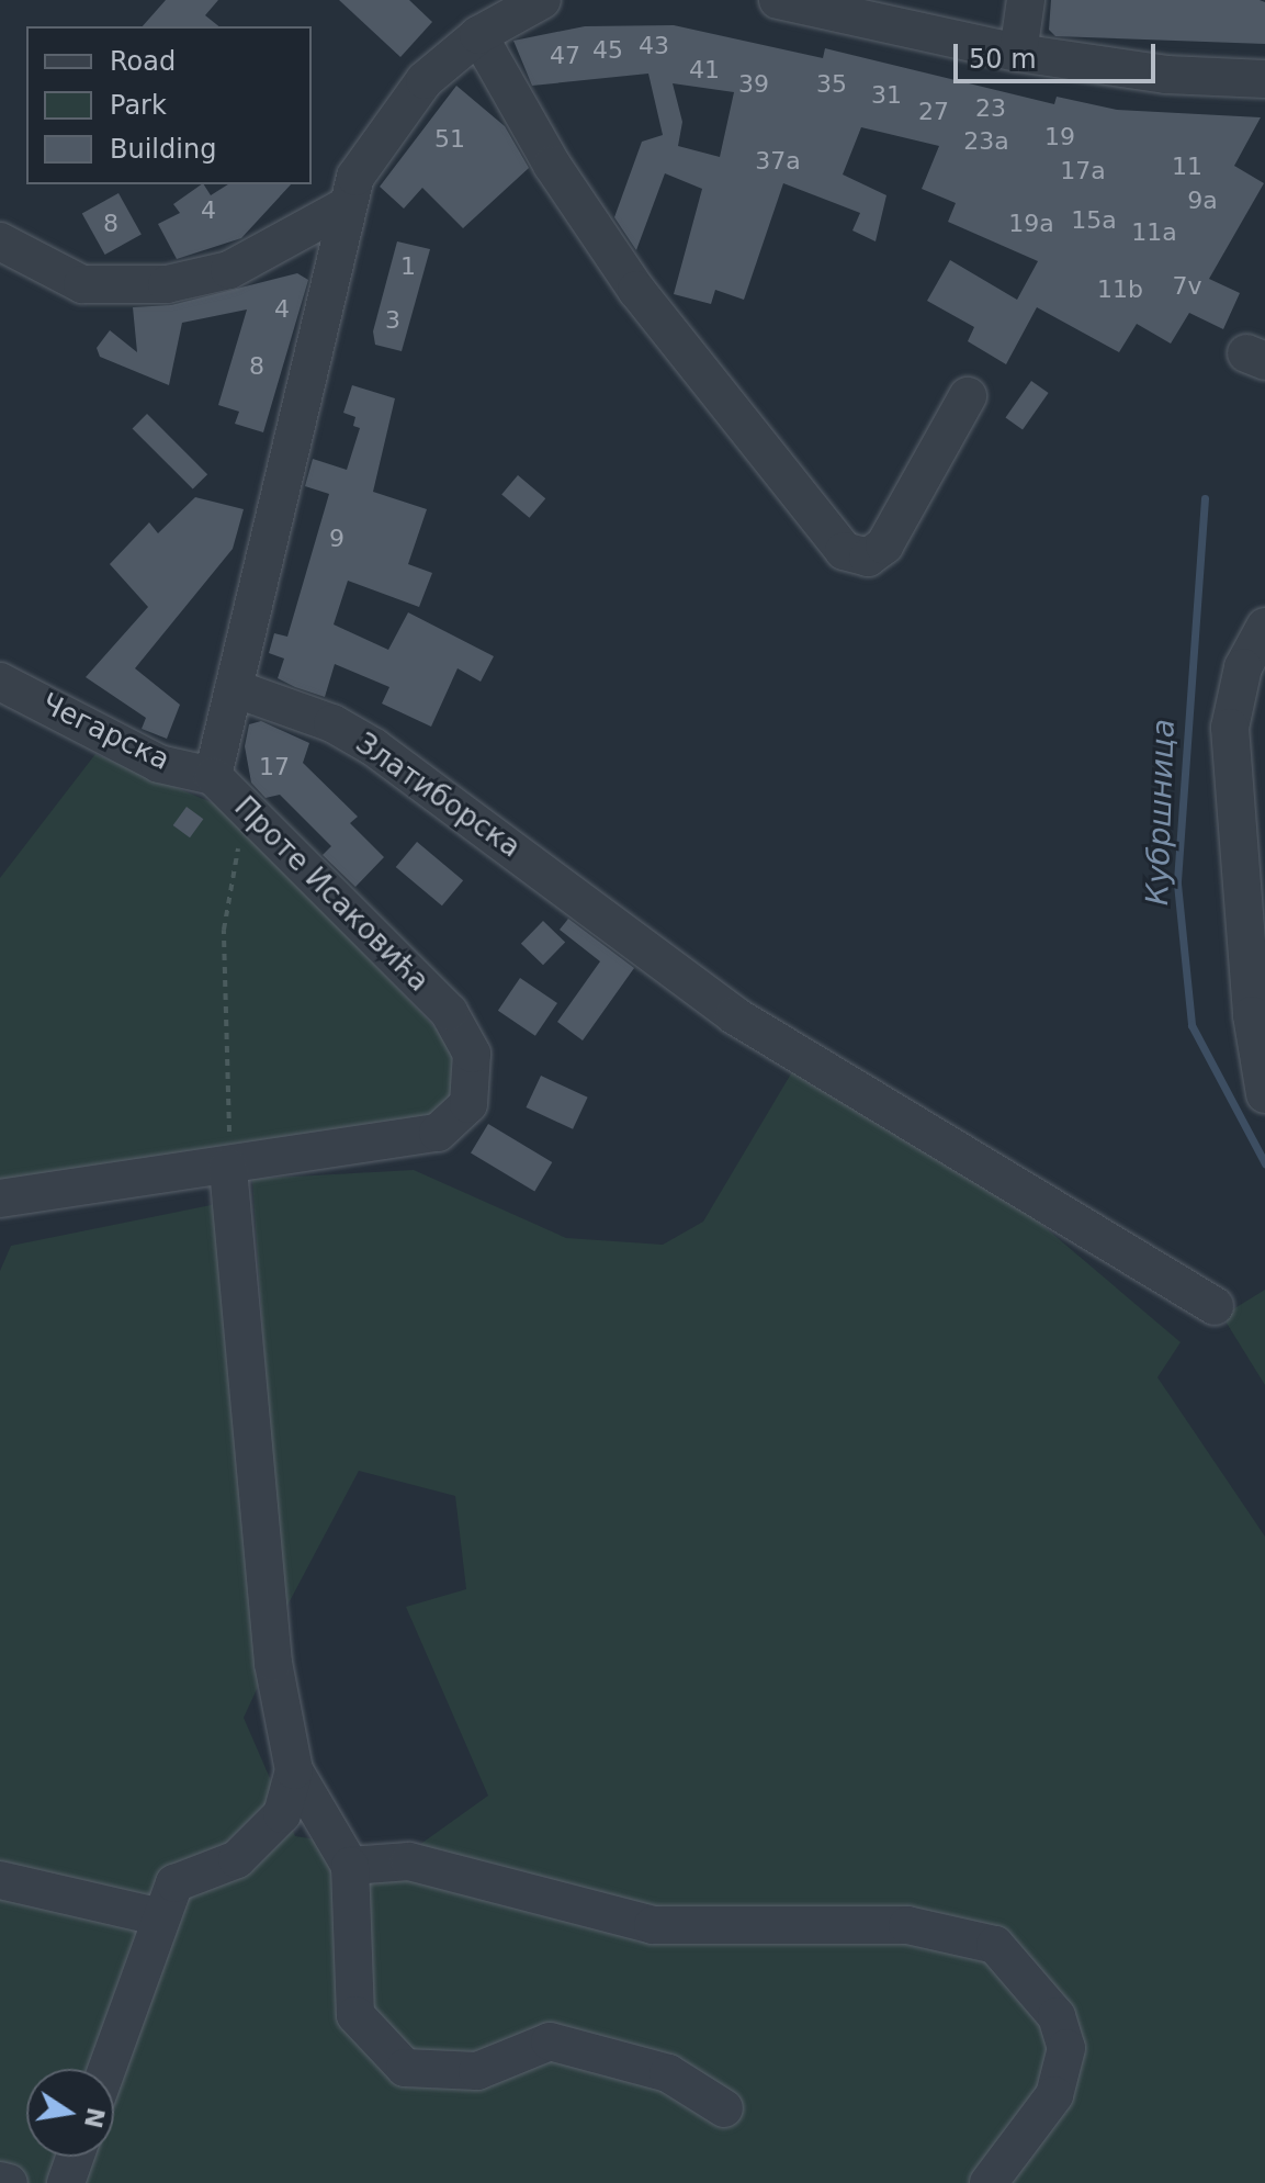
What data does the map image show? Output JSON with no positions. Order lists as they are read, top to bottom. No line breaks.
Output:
{"streets":{"street":["Чегарска","Златиборска","Проте Исаковића"]},"crossings":[["Чегарска","Проте Исаковића"],["Златиборска","Проте Исаковића"]],"water":["Кубршница"],"house_numbers":["43","45","47","41","39","35","31","23","27","19","51","23a","37a","11","17a","9a","4","15a","8","19a","11a","1","7v","11b","4","3","8","9","17"],"legend":["Road","Park","Building"],"scale_bar":"50 m","north":"right"}
